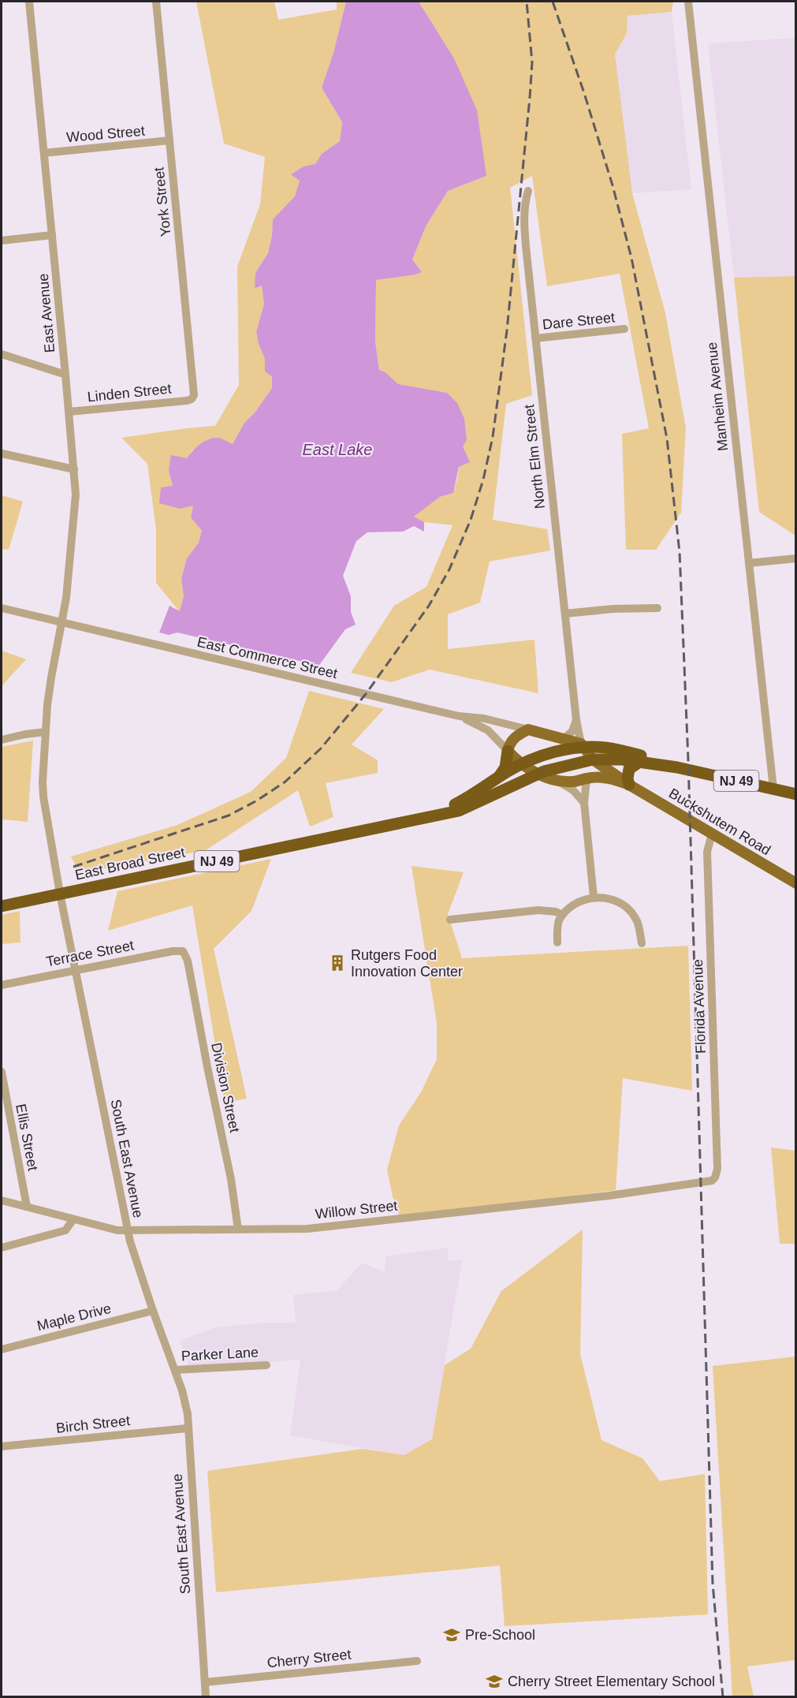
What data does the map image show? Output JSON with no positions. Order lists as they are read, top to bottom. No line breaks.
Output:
{"streets":{"highway":["NJ 49","East Broad Street"],"main road":["Buckshutem Road"],"street":["Wood Street","York Street","East Avenue","Dare Street","Linden Street","Manheim Avenue","North Elm Street","East Commerce Street","Terrace Street","Florida Avenue","Division Street","Ellis Street","South East Avenue","Willow Street","Maple Drive","Parker Lane","Birch Street","Cherry Street"]},"crossings":[["Wood Street","York Street"],["Wood Street","East Avenue"],["York Street","Linden Street"],["East Avenue","Linden Street"],["East Avenue","East Commerce Street"],["East Avenue","South East Avenue"],["Dare Street","North Elm Street"],["Manheim Avenue","NJ 49"],["North Elm Street","NJ 49"],["North Elm Street","East Broad Street"],["East Commerce Street","South East Avenue"],["NJ 49","East Broad Street"],["Buckshutem Road","Florida Avenue"],["East Broad Street","South East Avenue"],["Terrace Street","Division Street"],["Terrace Street","South East Avenue"],["Florida Avenue","Willow Street"],["Division Street","Willow Street"],["Ellis Street","Willow Street"],["South East Avenue","Willow Street"],["South East Avenue","Maple Drive"],["South East Avenue","Parker Lane"],["South East Avenue","Birch Street"],["South East Avenue","Cherry Street"]],"water":["East Lake"],"places":{"building":["Rutgers Food Innovation Center"],"school or university":["Pre-School","Cherry Street Elementary School"]}}
